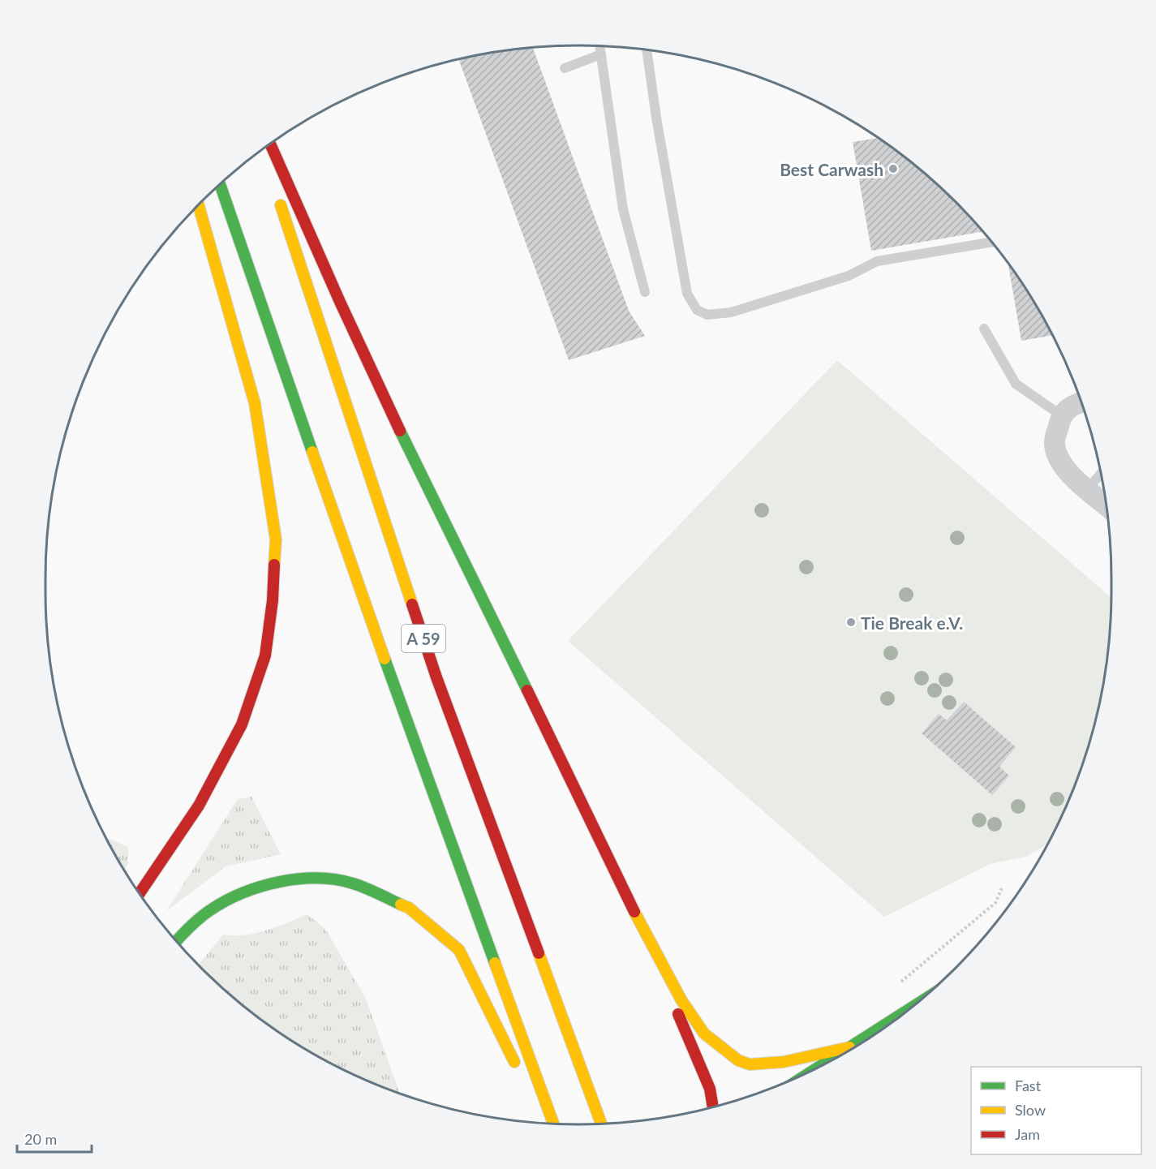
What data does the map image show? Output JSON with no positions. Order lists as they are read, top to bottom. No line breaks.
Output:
{"streets":{"main road":["A 59"]},"places":["Best Carwash","Tie Break e.V."],"legend":["Fast","Slow","Jam"],"scale_bar":"20 m"}
